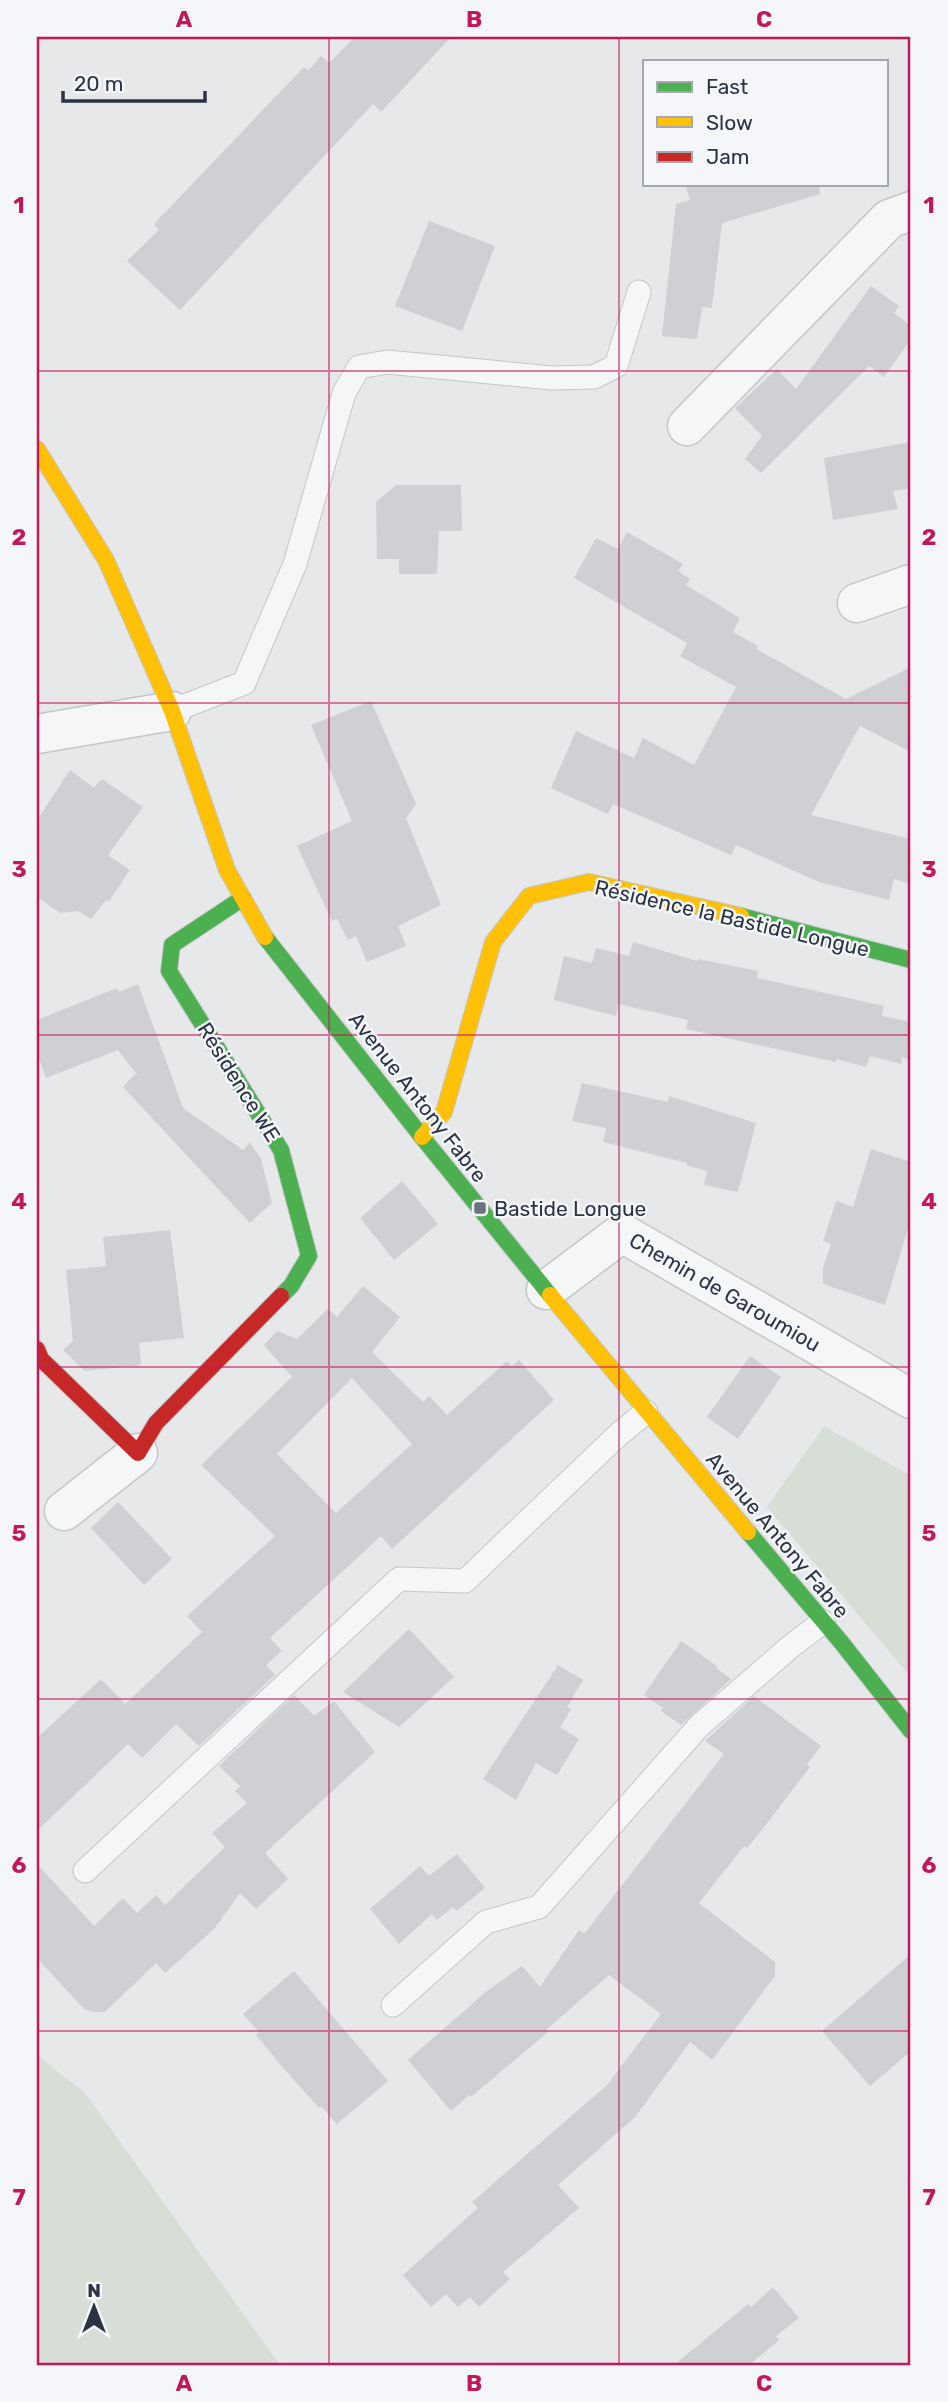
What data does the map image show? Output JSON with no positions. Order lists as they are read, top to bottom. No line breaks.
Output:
{"streets":{"street":["Résidence la Bastide Longue","Résidence WE","Avenue Antony Fabre","Chemin de Garoumiou"]},"crossings":[["Résidence la Bastide Longue","Avenue Antony Fabre"],["Résidence WE","Avenue Antony Fabre"],["Avenue Antony Fabre","Chemin de Garoumiou"]],"places":{"transit":["Bastide Longue"]},"legend":["Fast","Slow","Jam"],"scale_bar":"20 m","north":"top","grid":{"columns":["A","B","C"],"rows":["1","2","3","4","5","6","7"]}}
